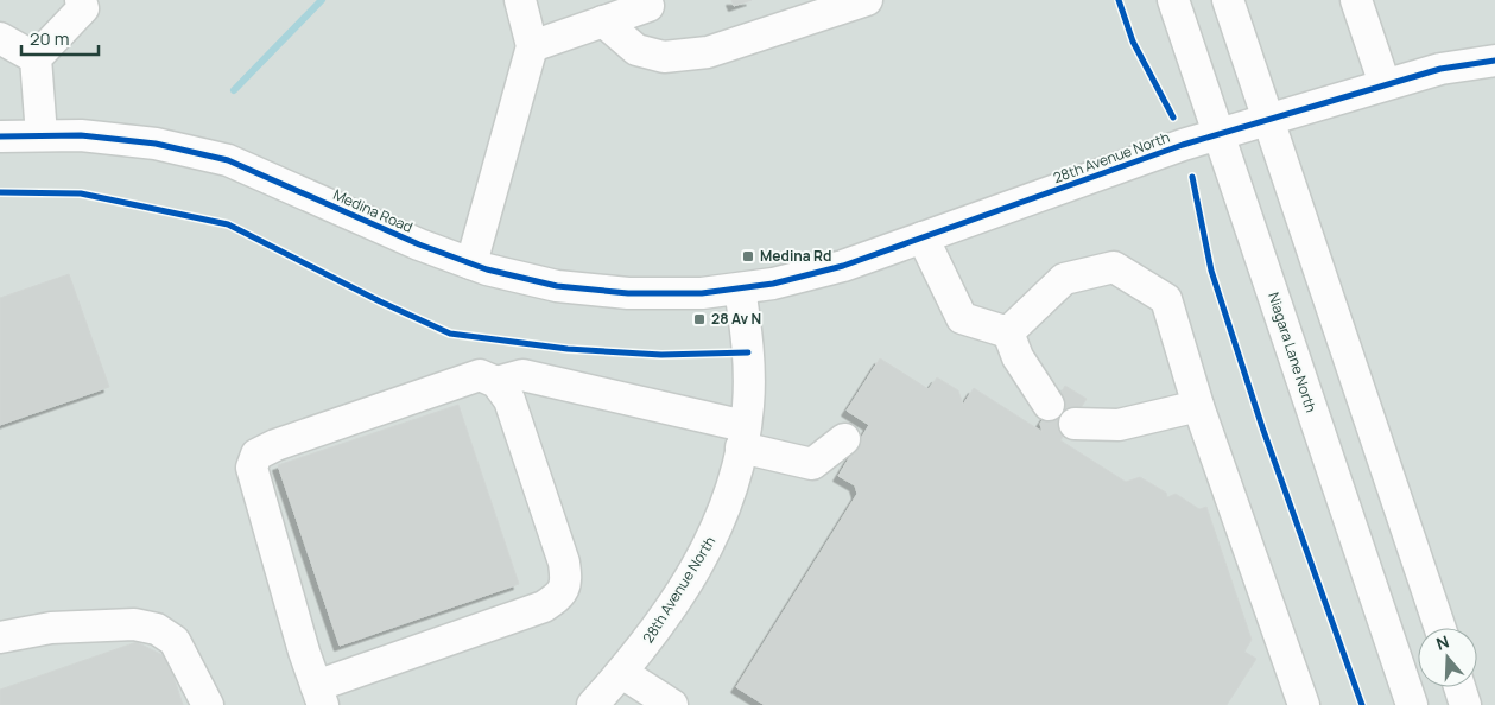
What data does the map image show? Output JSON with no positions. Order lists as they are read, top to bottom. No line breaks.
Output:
{"streets":{"street":["28th Avenue North","Medina Road","Niagara Lane North"]},"crossings":[["28th Avenue North","Medina Road"],["28th Avenue North","Niagara Lane North"]],"places":{"transit":["Medina Rd","28 Av N"]},"scale_bar":"20 m","north":"top"}
